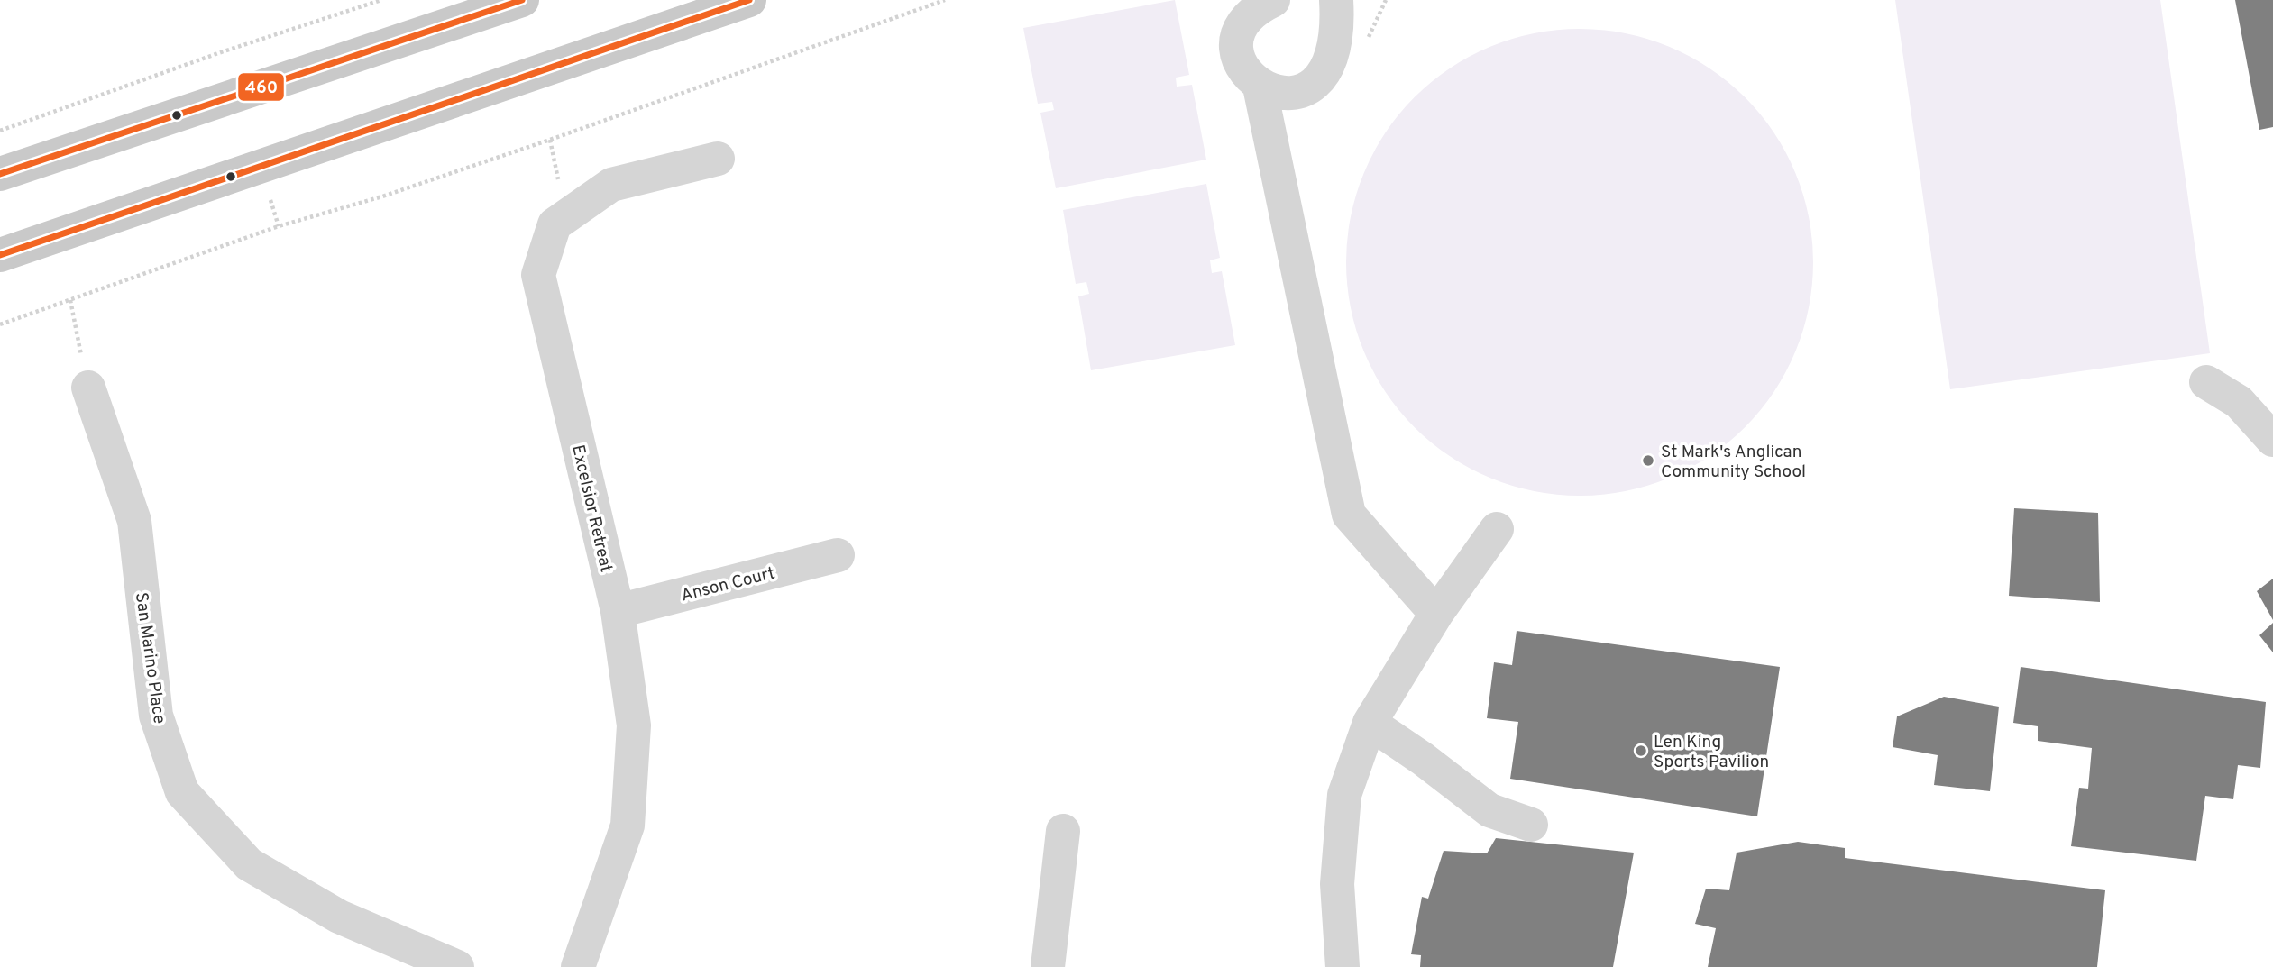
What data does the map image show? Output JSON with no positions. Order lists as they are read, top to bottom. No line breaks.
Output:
{"streets":{"street":["Excelsior Retreat","Anson Court","San Marino Place"]},"crossings":[["Excelsior Retreat","Anson Court"]],"places":["St Mark's Anglican Community School","Len King Sports Pavilion"],"lines":["transit line 460"]}
